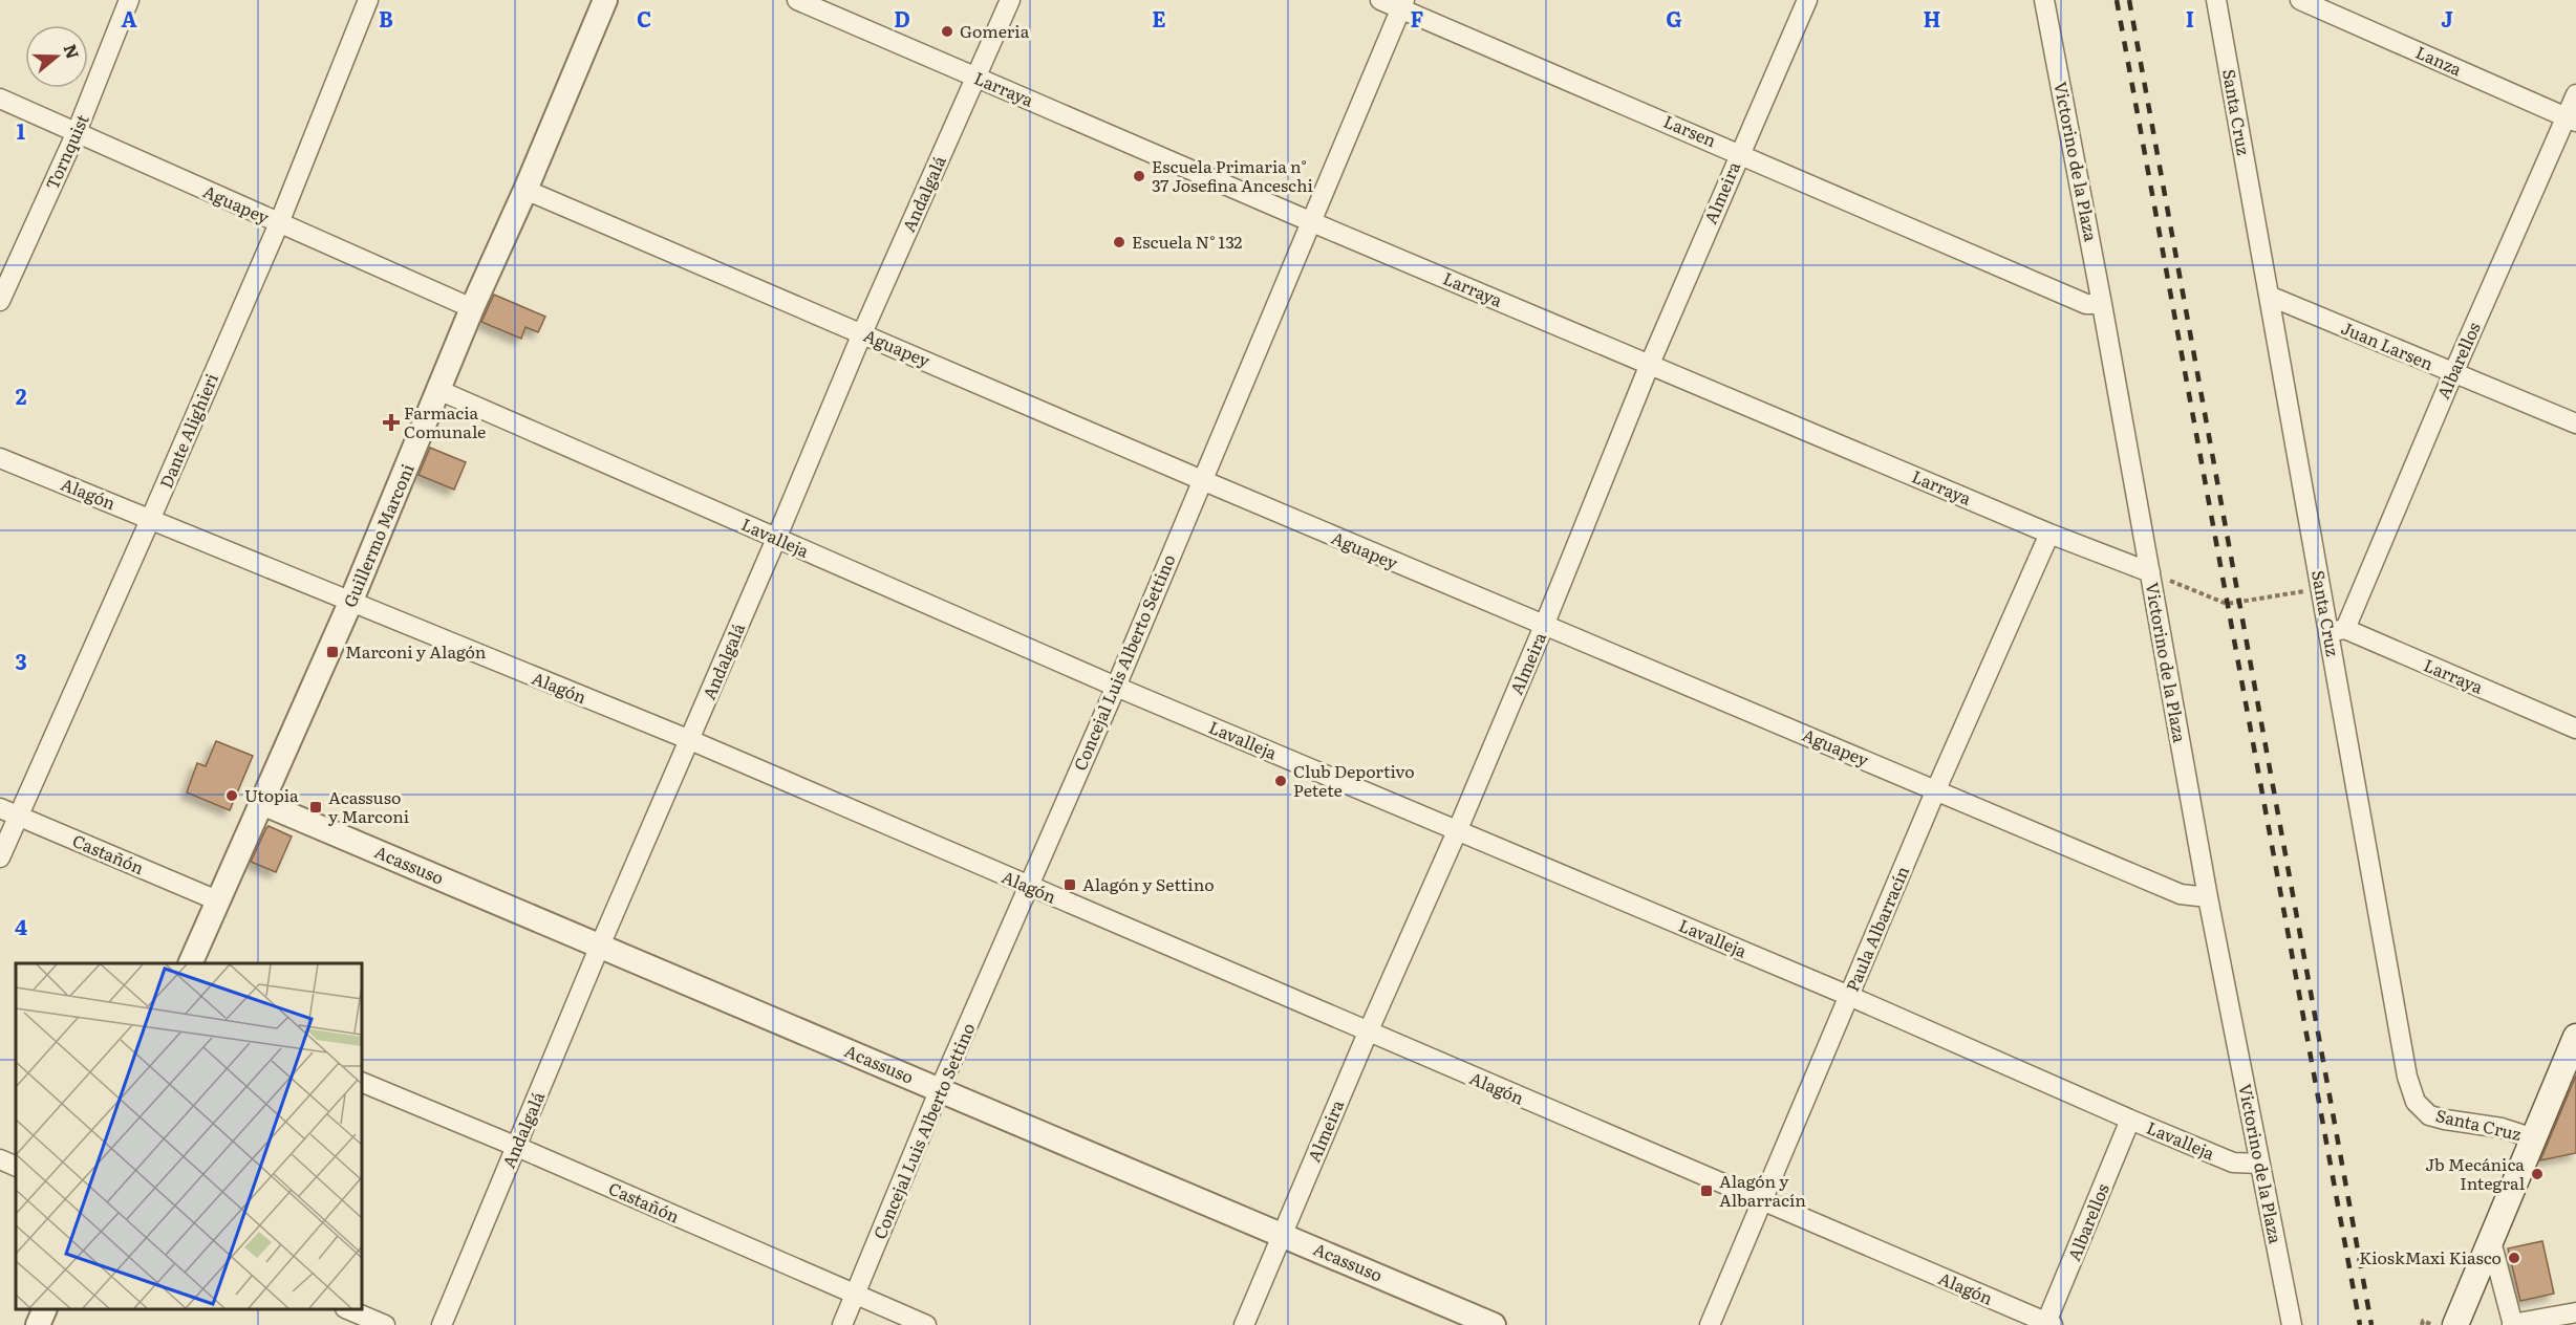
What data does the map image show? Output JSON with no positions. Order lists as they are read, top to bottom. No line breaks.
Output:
{"streets":{"street":["Lanza","Larraya","Santa Cruz","Larsen","Tornquist","Victorino de la Plaza","Almeira","Andalgalá","Aguapey","Juan Larsen","Albarellos","Dante Alighieri","Alagón","Guillermo Marconi","Lavalleja","Concejal Luis Alberto Settino","Castañón","Acassuso","Paula Albarracín"]},"crossings":[["Lanza","Albarellos"],["Larraya","Santa Cruz"],["Larraya","Victorino de la Plaza"],["Larraya","Almeira"],["Larraya","Andalgalá"],["Larraya","Albarellos"],["Larraya","Concejal Luis Alberto Settino"],["Larraya","Paula Albarracín"],["Santa Cruz","Juan Larsen"],["Santa Cruz","Albarellos"],["Larsen","Victorino de la Plaza"],["Larsen","Almeira"],["Larsen","Concejal Luis Alberto Settino"],["Tornquist","Aguapey"],["Victorino de la Plaza","Aguapey"],["Victorino de la Plaza","Lavalleja"],["Almeira","Aguapey"],["Almeira","Alagón"],["Almeira","Lavalleja"],["Almeira","Acassuso"],["Andalgalá","Aguapey"],["Andalgalá","Alagón"],["Andalgalá","Lavalleja"],["Andalgalá","Castañón"],["Andalgalá","Acassuso"],["Aguapey","Dante Alighieri"],["Aguapey","Guillermo Marconi"],["Aguapey","Concejal Luis Alberto Settino"],["Aguapey","Paula Albarracín"],["Juan Larsen","Albarellos"],["Albarellos","Alagón"],["Albarellos","Lavalleja"],["Dante Alighieri","Alagón"],["Dante Alighieri","Castañón"],["Alagón","Guillermo Marconi"],["Alagón","Concejal Luis Alberto Settino"],["Alagón","Paula Albarracín"],["Guillermo Marconi","Lavalleja"],["Guillermo Marconi","Castañón"],["Guillermo Marconi","Acassuso"],["Lavalleja","Concejal Luis Alberto Settino"],["Lavalleja","Paula Albarracín"],["Concejal Luis Alberto Settino","Castañón"],["Concejal Luis Alberto Settino","Acassuso"]],"places":{"other":["Gomeria","Escuela Primaria n° 37 Josefina Anceschi","Escuela N° 132","Club Deportivo Petete","Utopia","Jb Mecánica Integral","KioskMaxi Kiasco"],"health":["Farmacia Comunale"],"transit":["Marconi y Alagón","Acassuso y Marconi","Alagón y Settino","Alagón y Albarracín"]},"north":"right","grid":{"columns":["A","B","C","D","E","F","G","H","I","J"],"rows":["1","2","3","4"]}}
